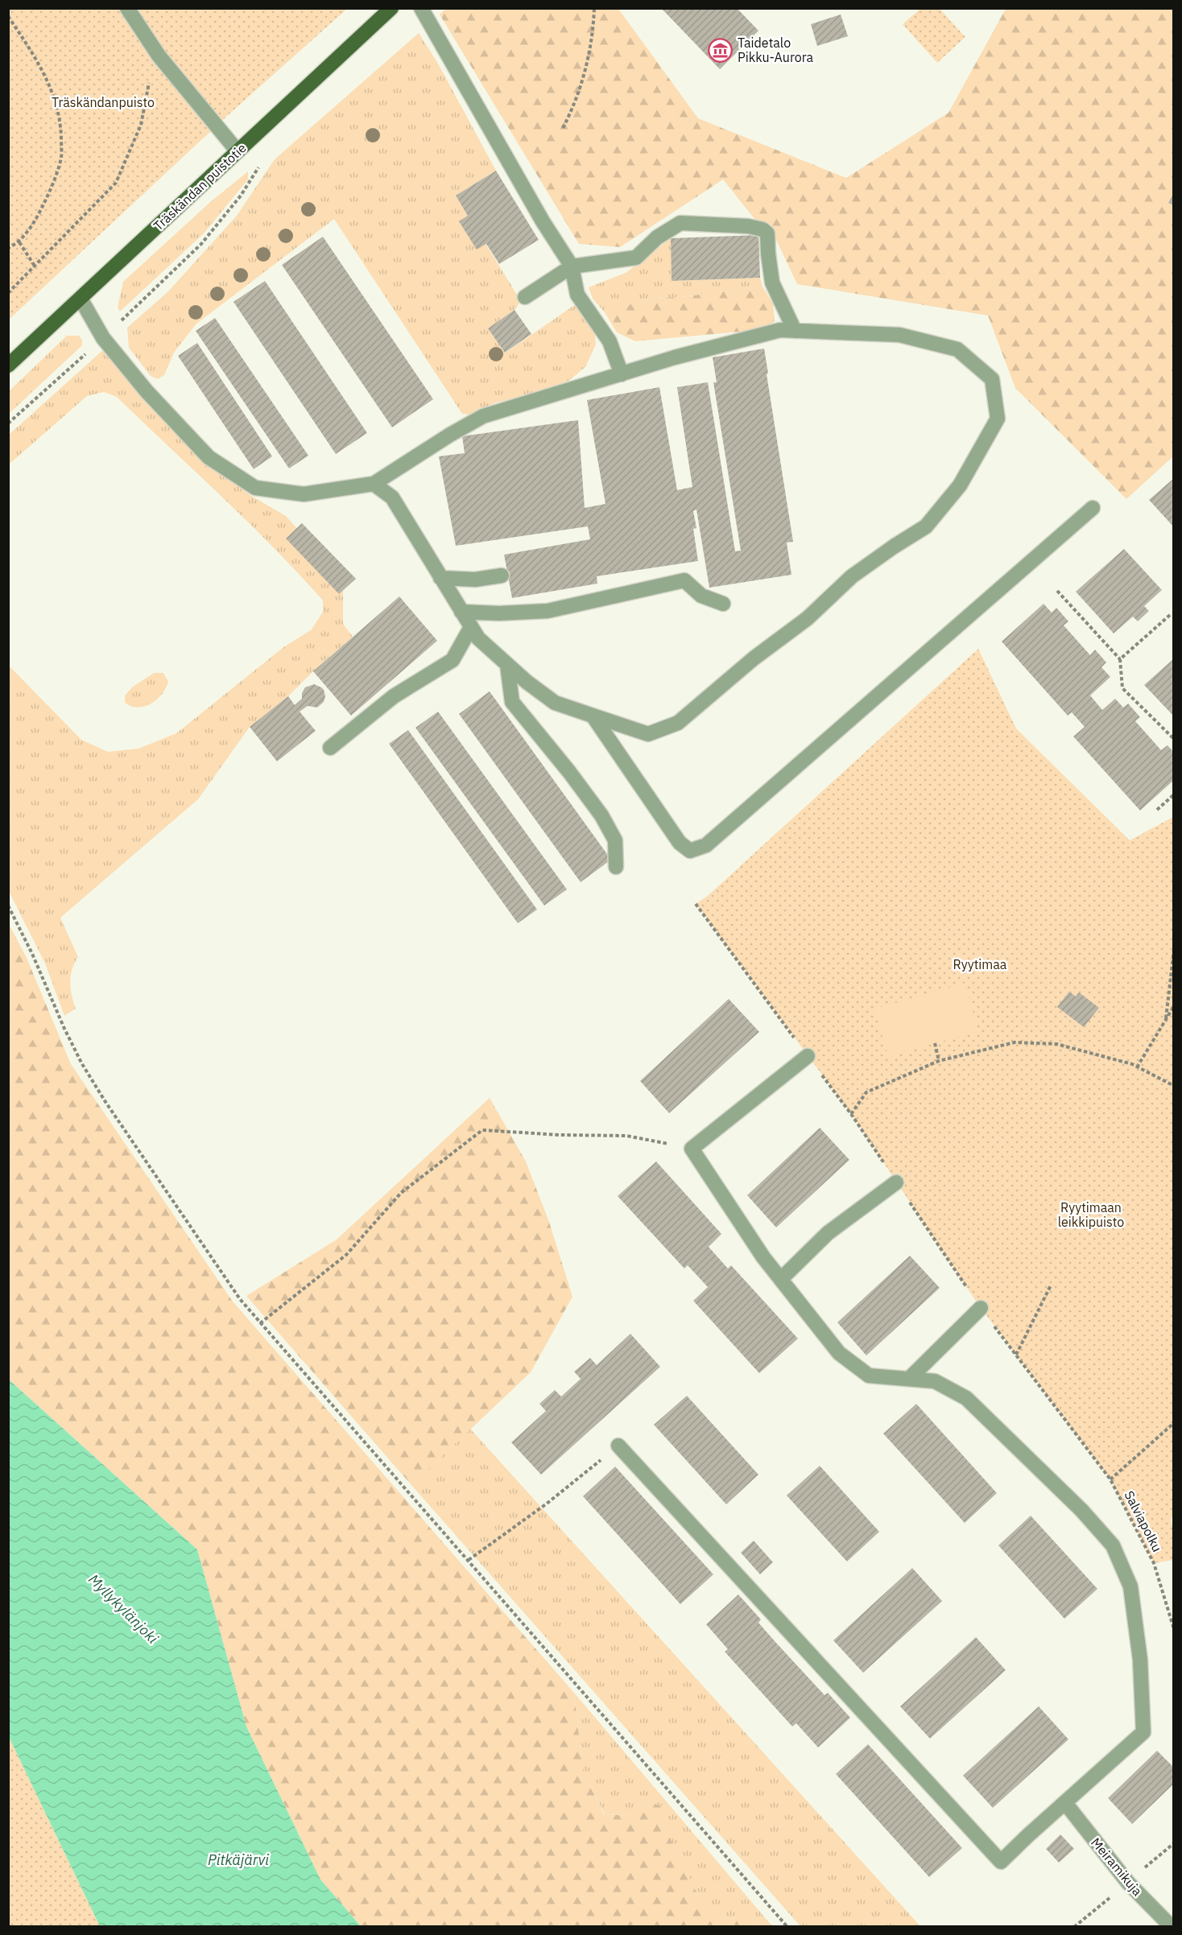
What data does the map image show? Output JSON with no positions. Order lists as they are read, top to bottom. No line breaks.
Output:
{"streets":{"main road":["Träskändan puistotie"],"street":["Meiramikuja"],"path":["Salviapolku"]},"water":["Myllykylänjoki","Pitkäjärvi"],"parks":["Träskändanpuisto","Ryytimaa","Ryytimaan leikkipuisto"],"places":{"museum":["Taidetalo Pikku-Aurora"]}}
